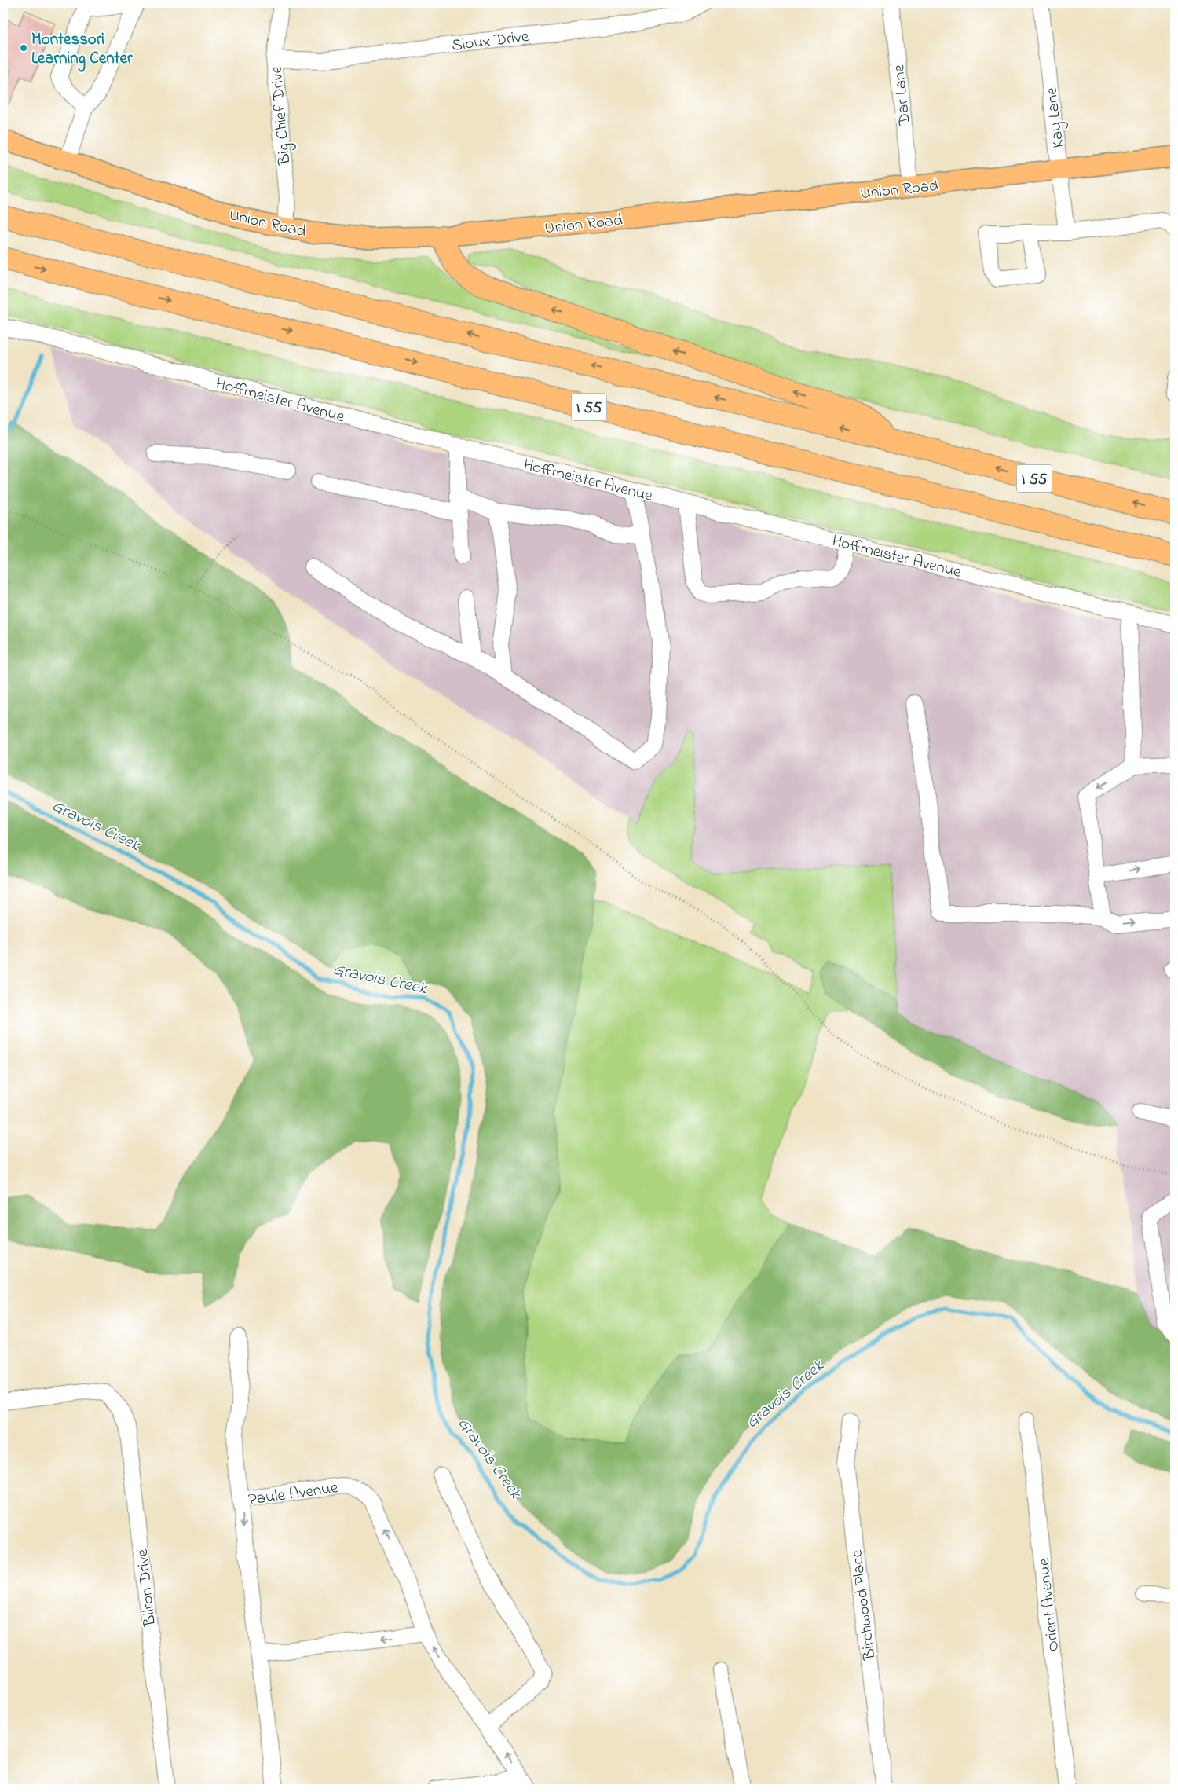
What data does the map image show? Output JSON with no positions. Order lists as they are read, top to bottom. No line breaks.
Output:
{"streets":{"highway":["I 55"],"main road":["Union Road"],"street":["Sioux Drive","Dar Lane","Big Chief Drive","Kay Lane","Hoffmeister Avenue","Paule Avenue","Bilron Drive","Birchwood Place","Orient Avenue"]},"crossings":[["Sioux Drive","Big Chief Drive"],["Dar Lane","Union Road"],["Big Chief Drive","Union Road"],["Kay Lane","Union Road"]],"water":["Gravois Creek"],"places":["Montessori Learning Center"]}
